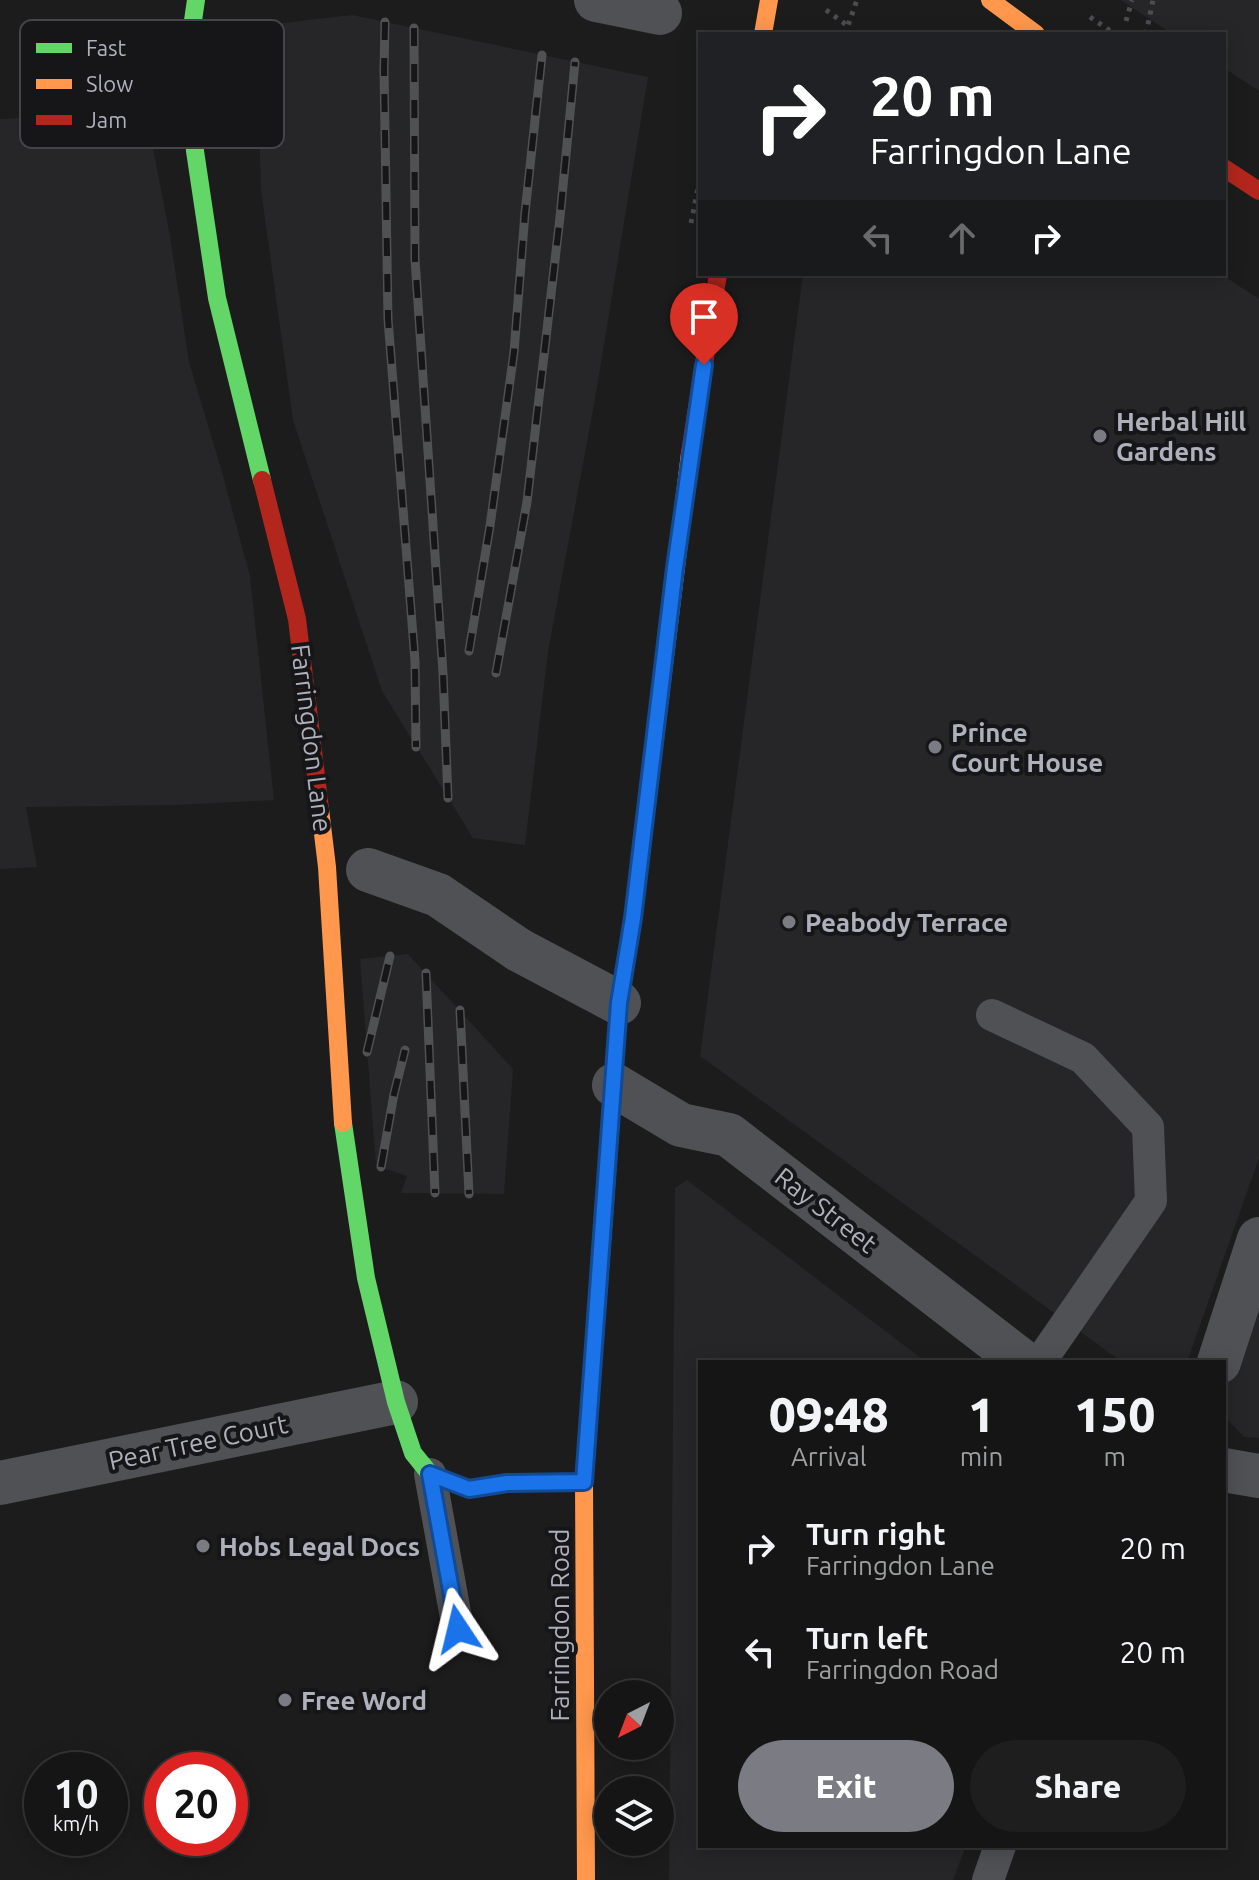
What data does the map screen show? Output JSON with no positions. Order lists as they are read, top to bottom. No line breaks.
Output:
{"streets":{"main road":["Farringdon Lane","Farringdon Road"],"street":["Ray Street","Pear Tree Court"]},"crossings":[["Farringdon Lane","Pear Tree Court"],["Ray Street","Farringdon Road"]],"places":["Herbal Hill Gardens","Prince Court House","Peabody Terrace","Hobs Legal Docs","Free Word"],"legend":["Fast","Slow","Jam"],"north":"bottom left","page":{"turn":["20 m","Farringdon Lane"],"eta":["09:48","Arrival","1","min","150","m"],"list":[{"name":"Turn right","note":"Farringdon Lane","value":"20 m"},{"name":"Turn left","note":"Farringdon Road","value":"20 m"}],"buttons":["Exit","Share"],"speed":"10 km/h","limit":"20"}}
